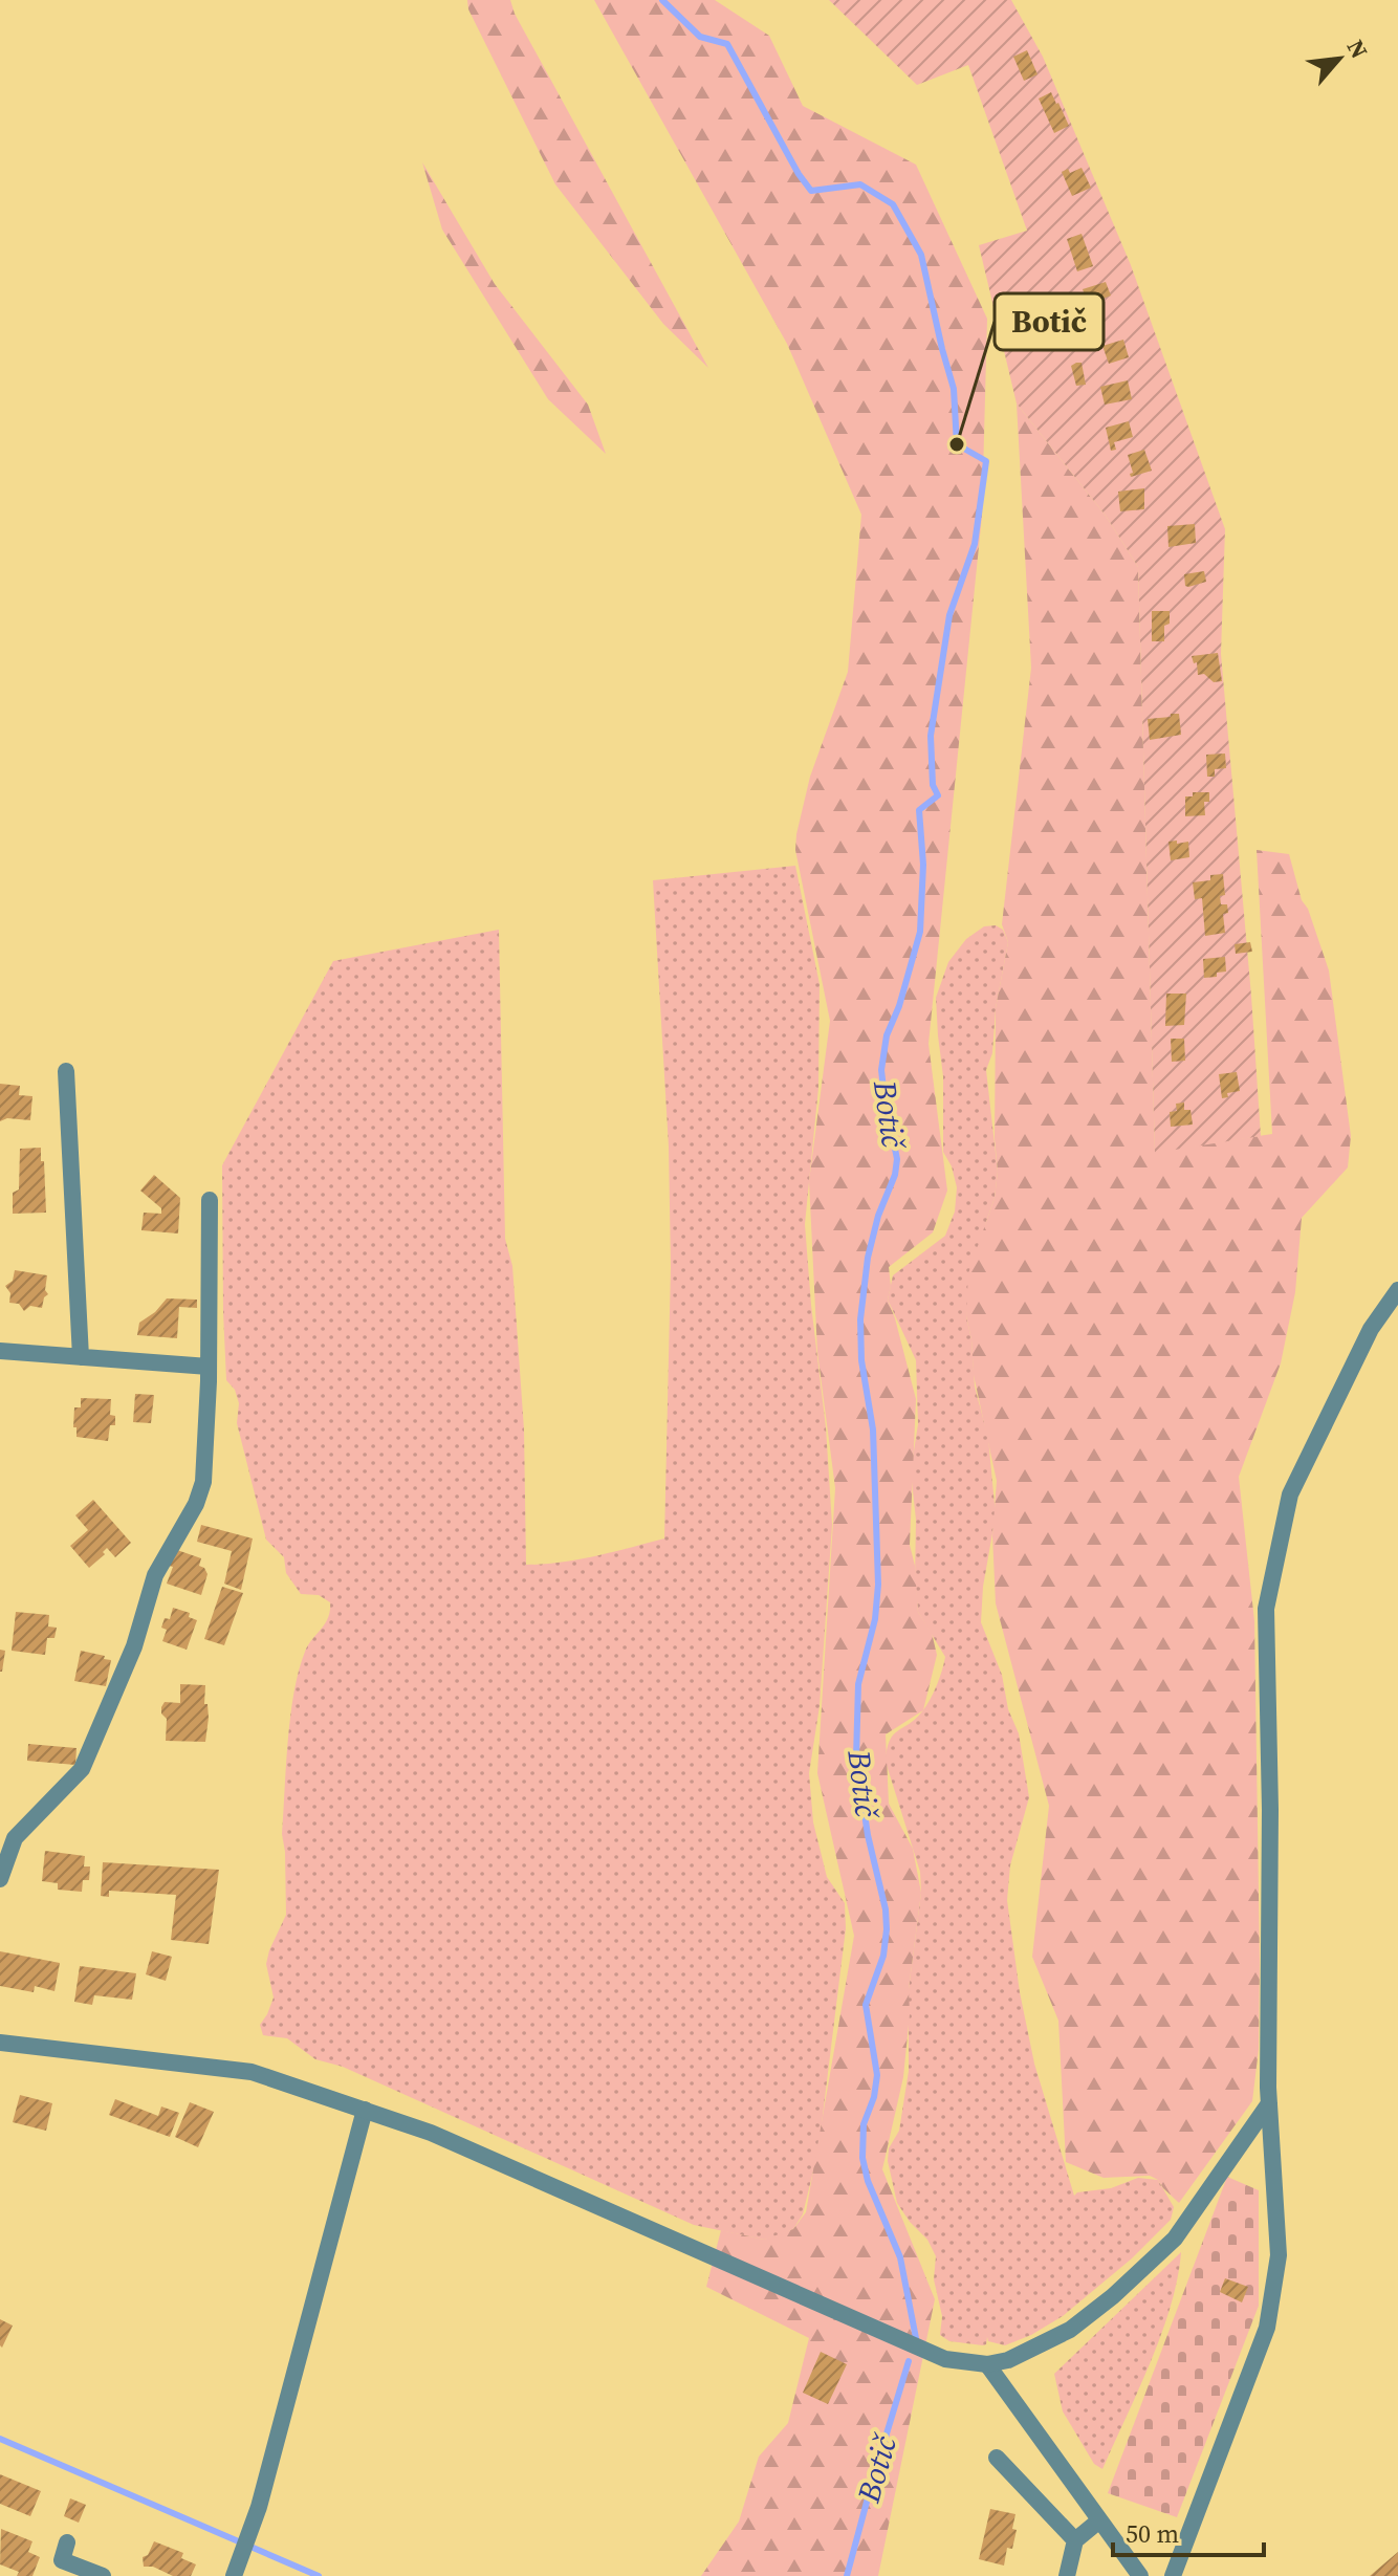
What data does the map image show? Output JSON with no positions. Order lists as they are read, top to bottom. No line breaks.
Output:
{"water":["Botič"],"places":["Botič"],"scale_bar":"50 m","north":"top right"}
